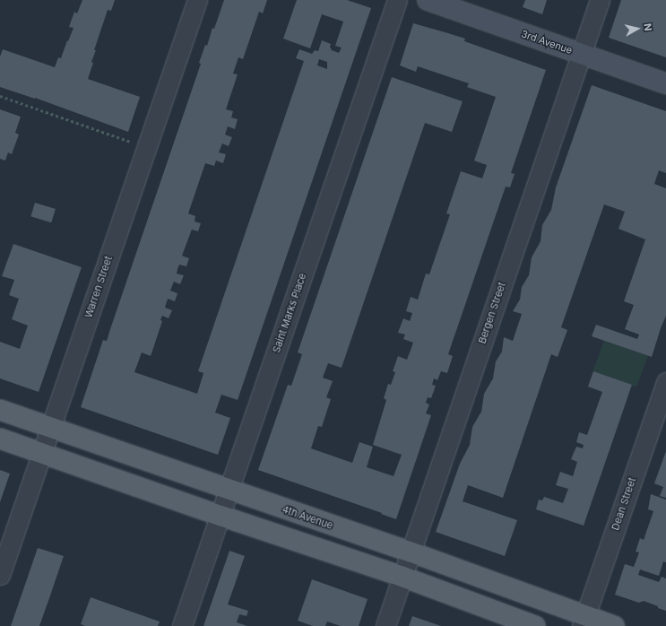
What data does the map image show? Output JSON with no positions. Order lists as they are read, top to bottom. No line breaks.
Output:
{"streets":{"main road":["3rd Avenue","4th Avenue"],"street":["Warren Street","Saint Marks Place","Bergen Street","Dean Street"]},"crossings":[["3rd Avenue","Bergen Street"],["Warren Street","4th Avenue"],["Saint Marks Place","4th Avenue"],["Bergen Street","4th Avenue"],["Dean Street","4th Avenue"]],"north":"right"}
